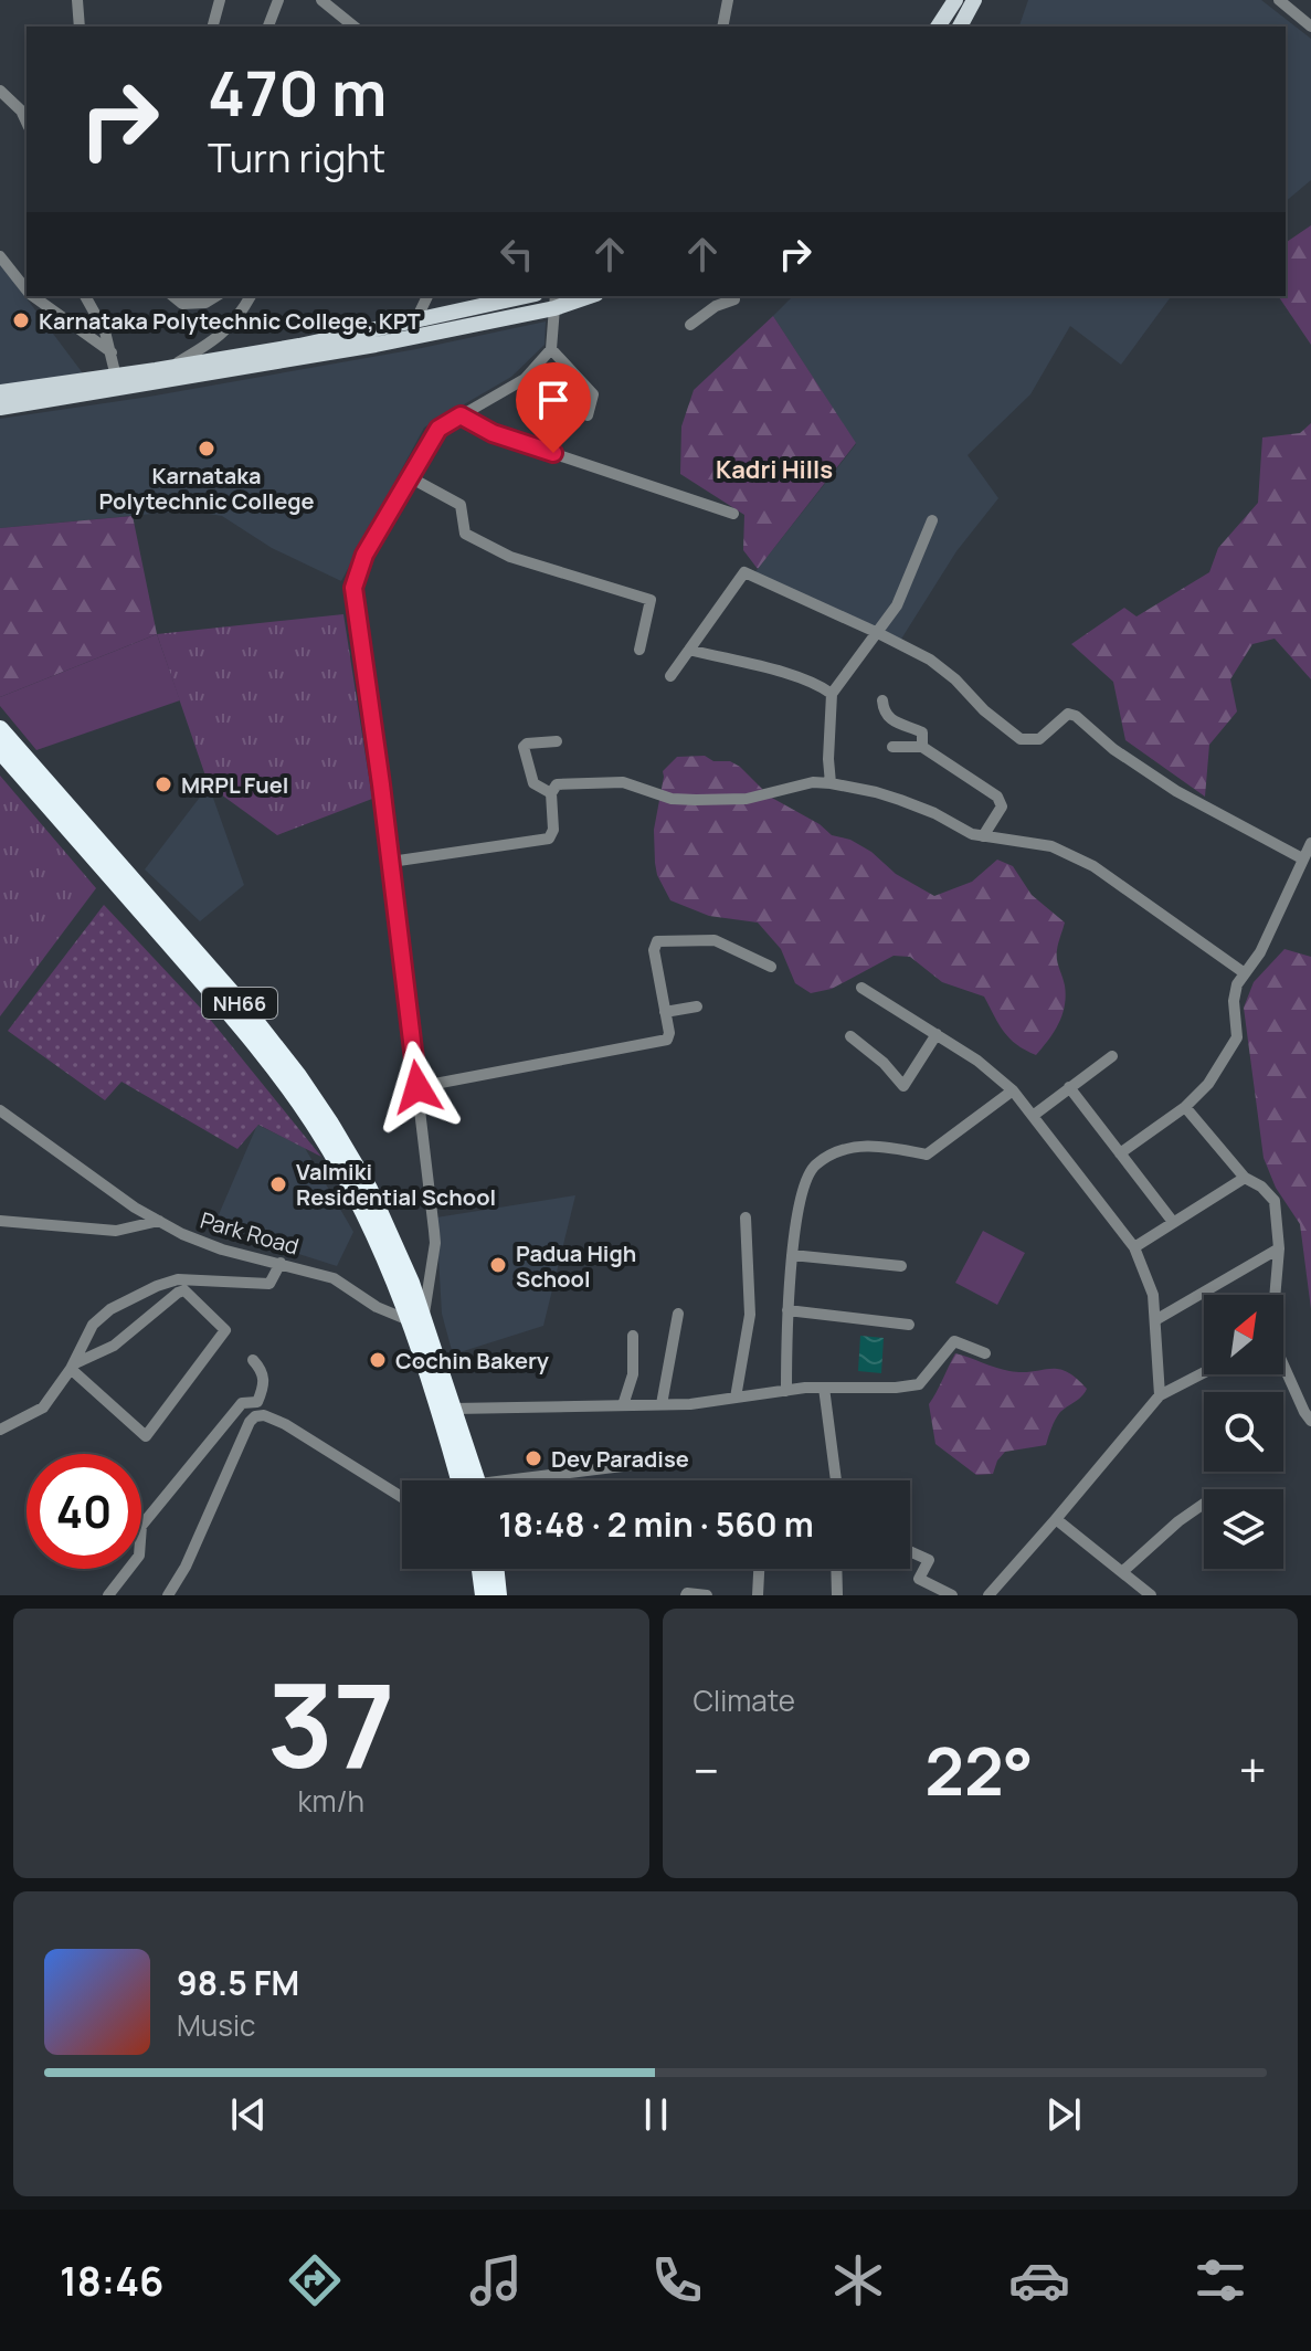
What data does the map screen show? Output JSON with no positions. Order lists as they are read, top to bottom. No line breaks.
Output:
{"streets":{"highway":["NH66"],"street":["Park Road"]},"crossings":[["NH66","Park Road"]],"districts":["Kadri Hills"],"places":["Karnataka Polytechnic College, KPT","Karnataka Polytechnic College","MRPL Fuel","Valmiki Residential School","Padua High School","Cochin Bakery","Dev Paradise"],"north":"top right","page":{"turn":["470 m","Turn right"],"limit":"40","trip":"18:48 · 2 min · 560 m","tile":[["37","km/h"],"Climate"],"heat":["−","22°","+"],"song":["98.5 FM","Music"],"tabs":"18:46"}}
